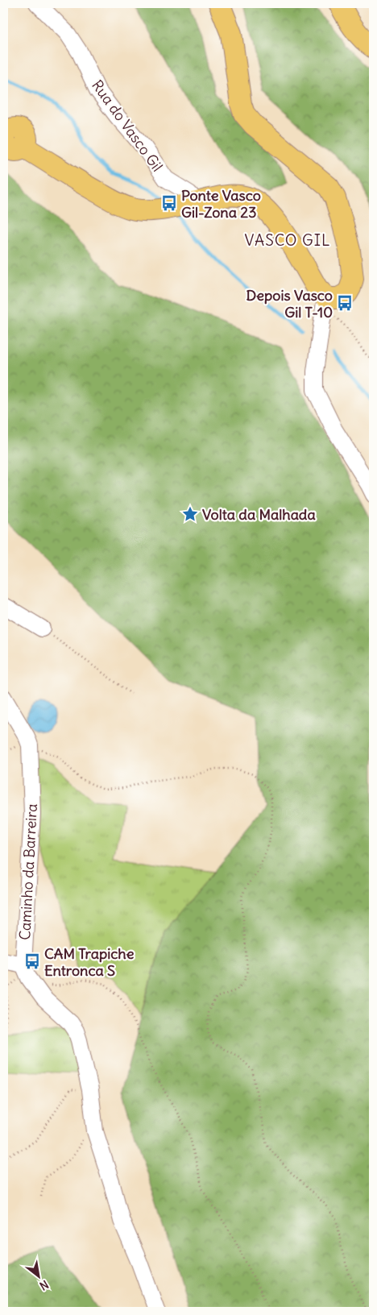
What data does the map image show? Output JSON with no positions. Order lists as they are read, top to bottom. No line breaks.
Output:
{"streets":{"street":["Rua do Vasco Gil","Caminho da Barreira"]},"districts":["VASCO GIL"],"places":{"bus stop":["Ponte Vasco Gil-Zona 23","Depois Vasco Gil T-10","CAM Trapiche Entronca S"],"place":["Volta da Malhada"]},"north":"bottom right"}
